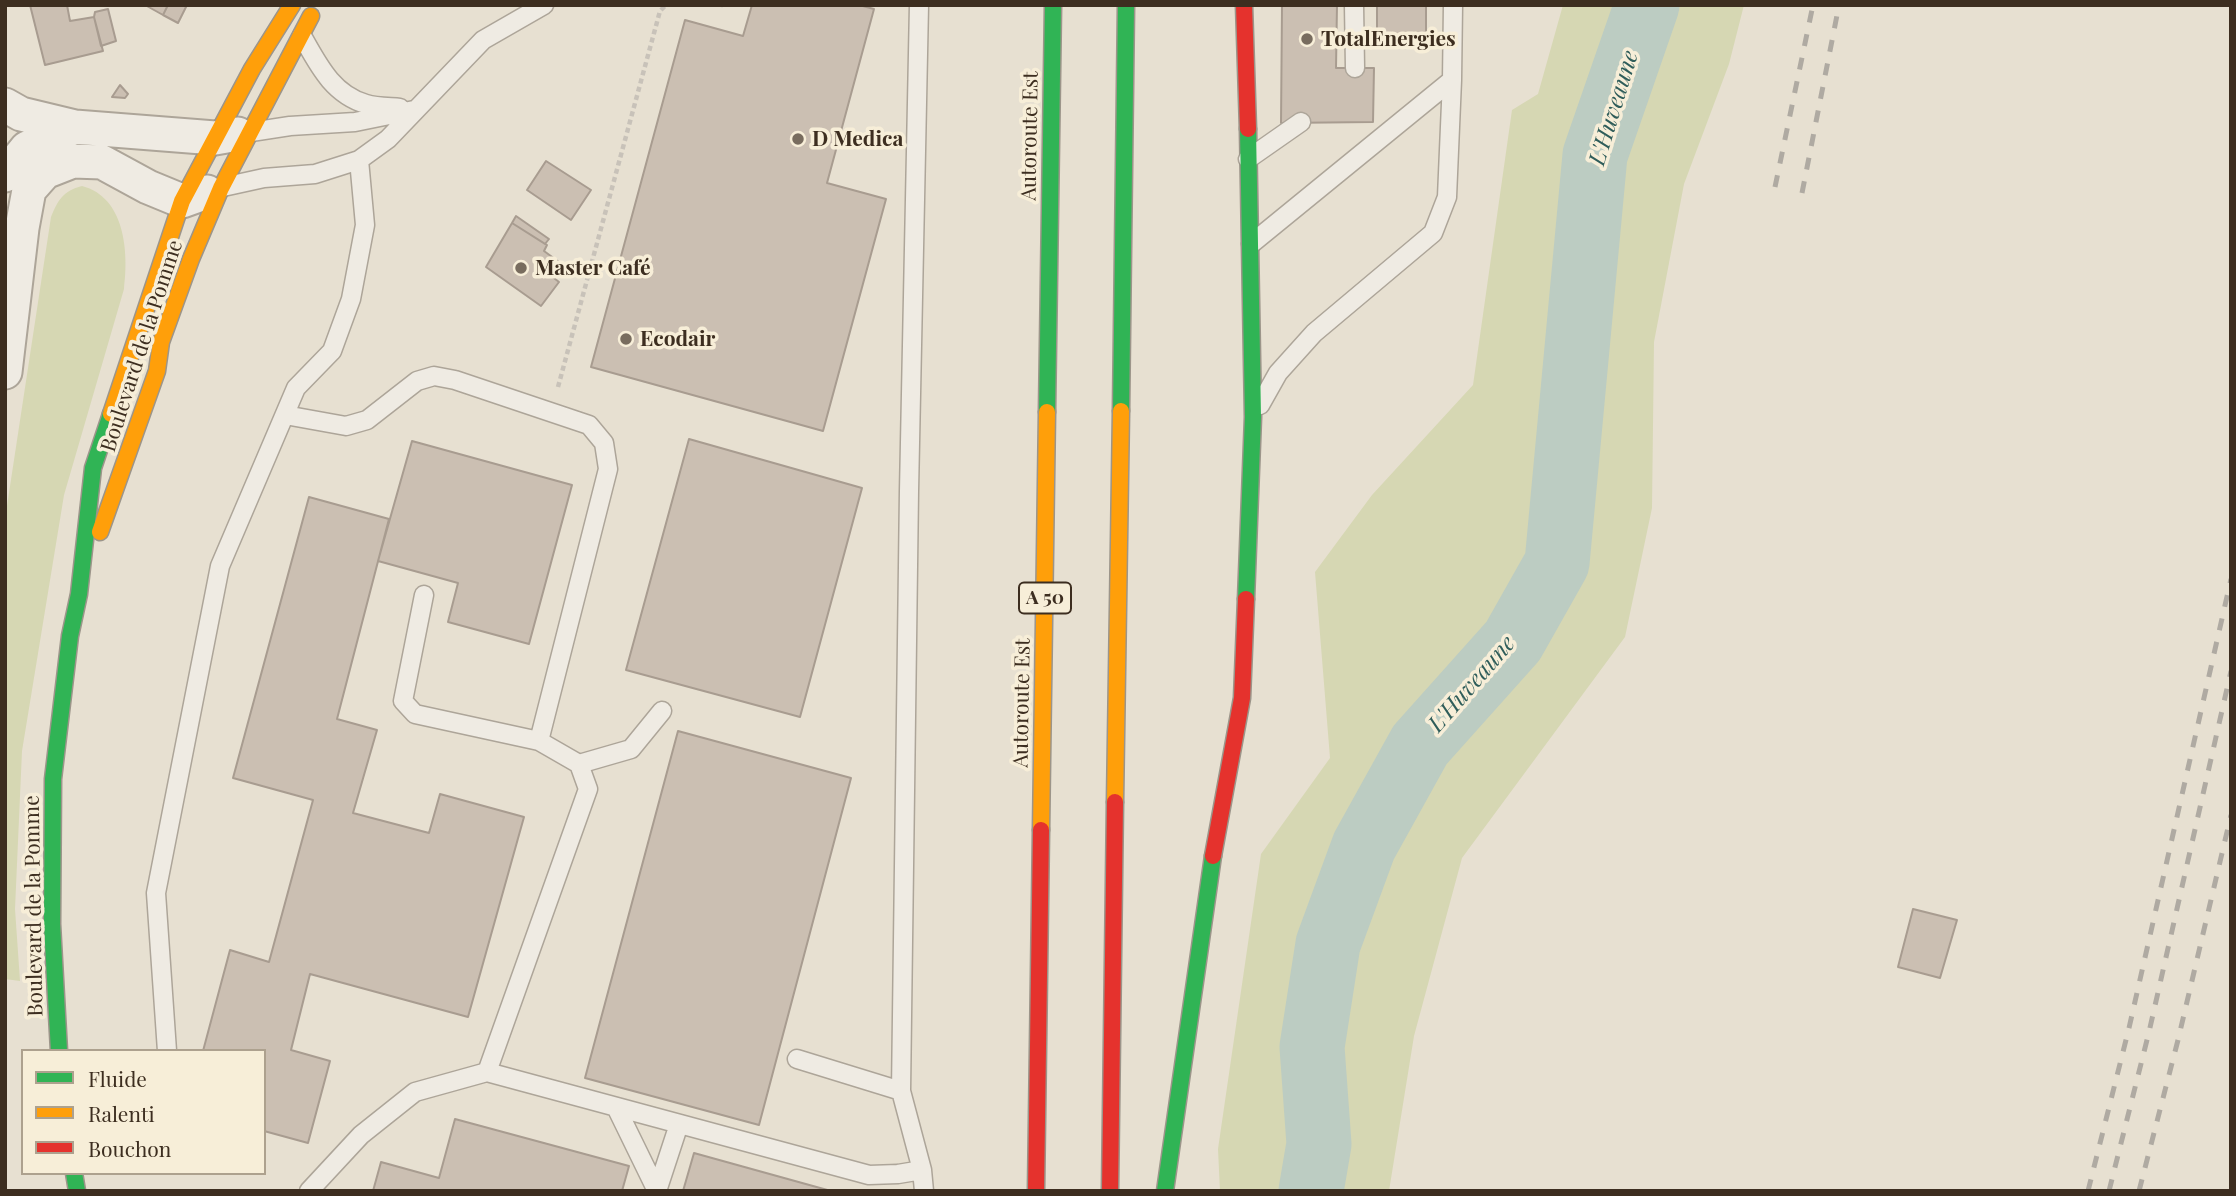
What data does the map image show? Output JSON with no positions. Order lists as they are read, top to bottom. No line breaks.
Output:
{"streets":{"main road":["Autoroute Est","Boulevard de la Pomme","A 50"]},"water":["L'Huveaune"],"places":["TotalEnergies","D Medica","Master Café","Ecodair"],"legend":["Fluide","Ralenti","Bouchon"]}
